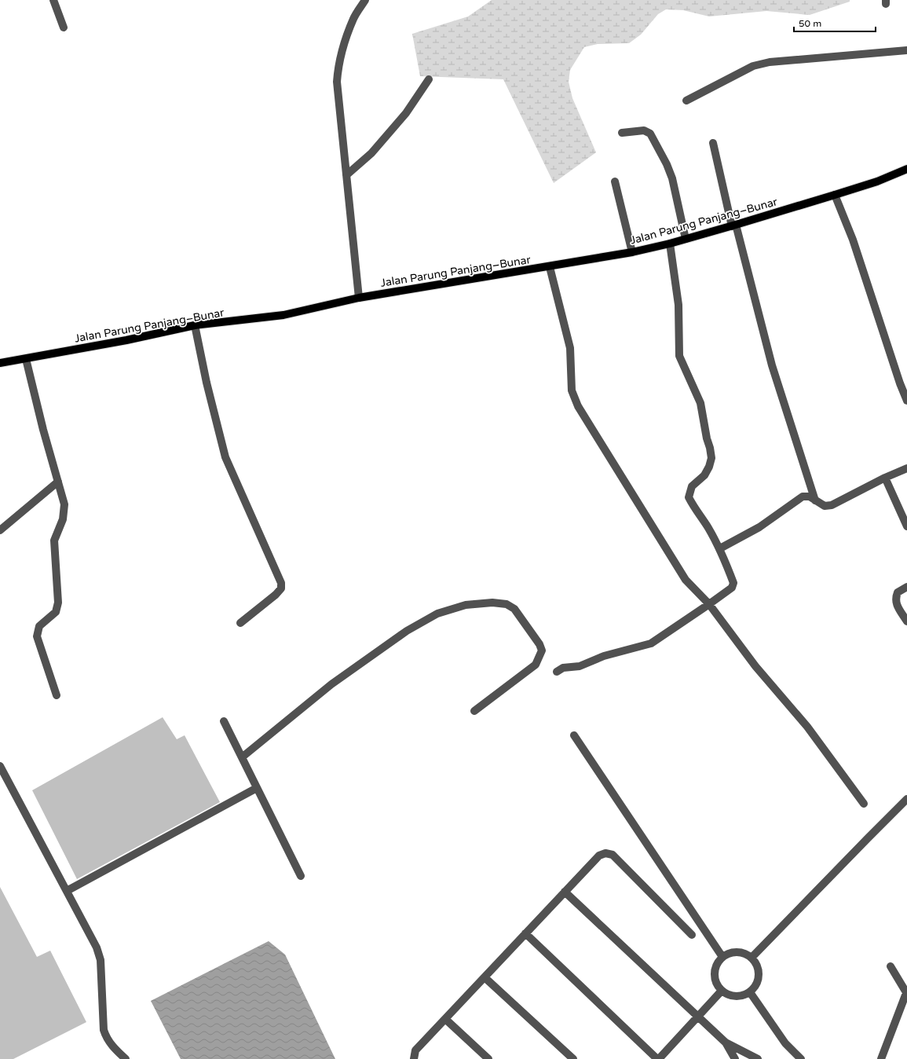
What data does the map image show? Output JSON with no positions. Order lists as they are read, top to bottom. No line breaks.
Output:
{"streets":{"main road":["Jalan Parung Panjang–Bunar"]},"scale_bar":"50 m"}
